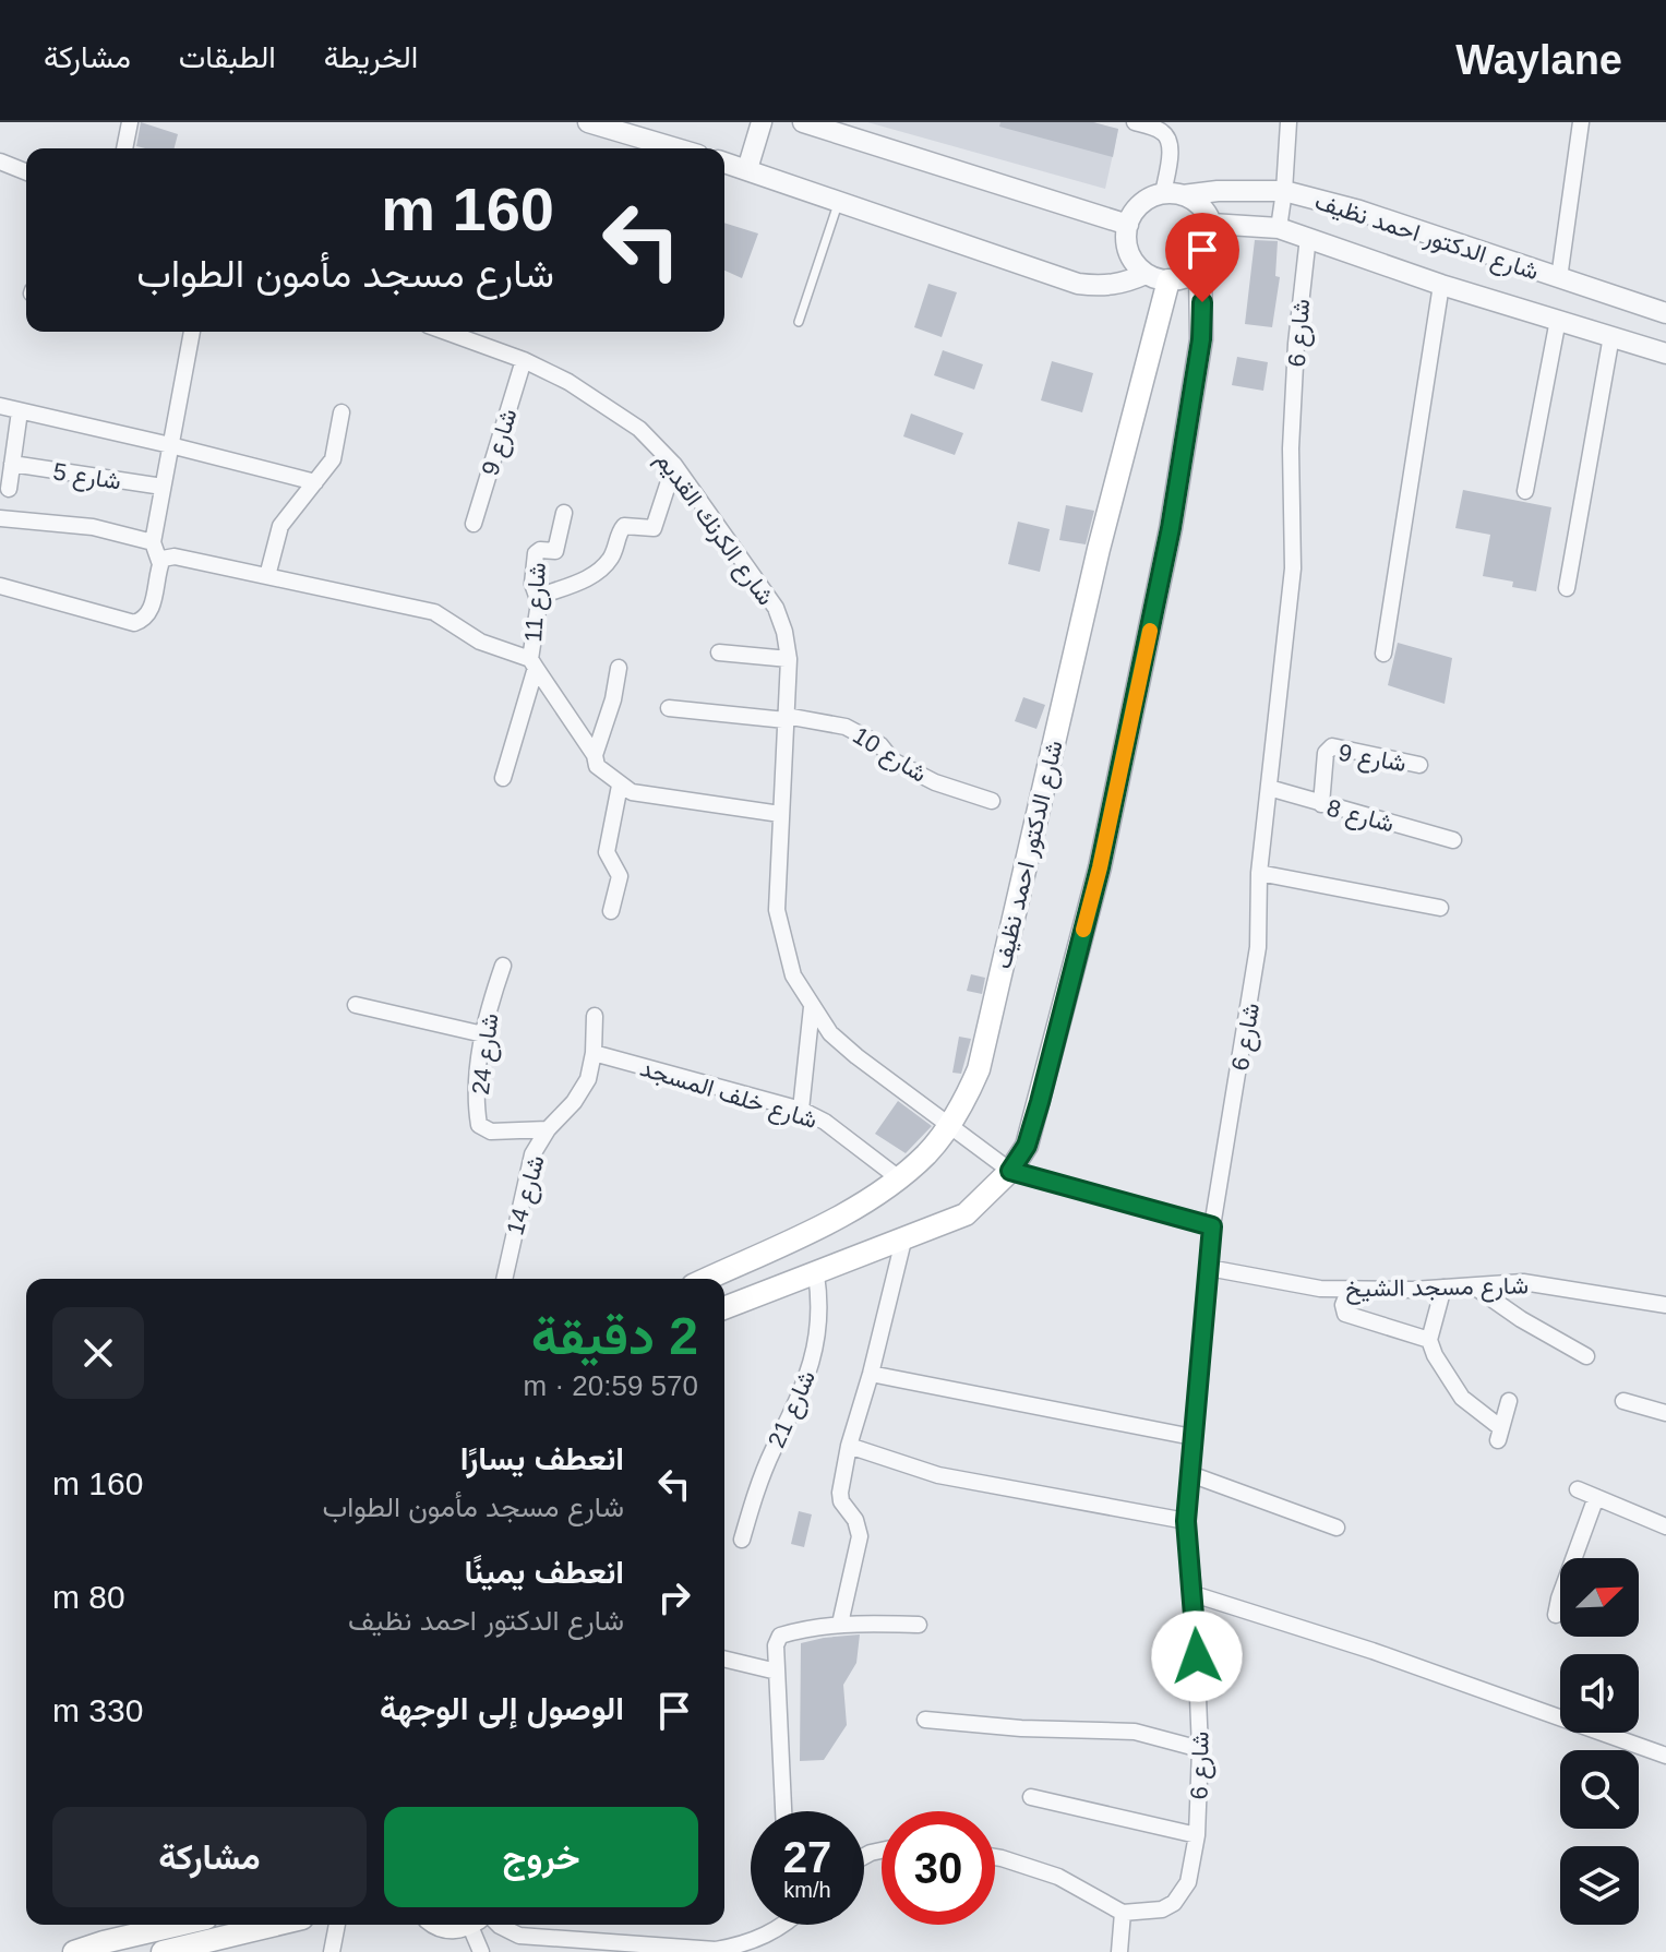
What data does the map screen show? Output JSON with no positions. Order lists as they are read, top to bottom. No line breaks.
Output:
{"streets":{"main road":["شارع الدكتور احمد نظيف"],"street":["شارع 6","شارع 9","شارع 5","شارع الكرنك القديم","شارع 11","شارع 10","شارع 8","شارع 24","شارع خلف المسجد","شارع 14","شارع مسجد الشيخ","شارع 21"]},"crossings":[["شارع الدكتور احمد نظيف","شارع 6"],["شارع الدكتور احمد نظيف","شارع الكرنك القديم"],["شارع الدكتور احمد نظيف","شارع خلف المسجد"],["شارع 6","شارع 8"],["شارع 6","شارع مسجد الشيخ"],["شارع 9","شارع الكرنك القديم"],["شارع 9","شارع 8"],["شارع الكرنك القديم","شارع 10"],["شارع 24","شارع 14"],["شارع خلف المسجد","شارع 14"]],"north":"top right","page":{"header":"Waylane","nav":["الخريطة","الطبقات","مشاركة"],"turn":["160 m","شارع مسجد مأمون الطواب"],"heading":["2 دقيقة","570 m · 20:59"],"list":[{"name":"انعطف يسارًا","note":"شارع مسجد مأمون الطواب","value":"160 m"},{"name":"انعطف يمينًا","note":"شارع الدكتور احمد نظيف","value":"80 m"},{"name":"الوصول إلى الوجهة","value":"330 m"}],"buttons":["خروج","مشاركة"],"speed":"27 km/h","limit":"30"}}
